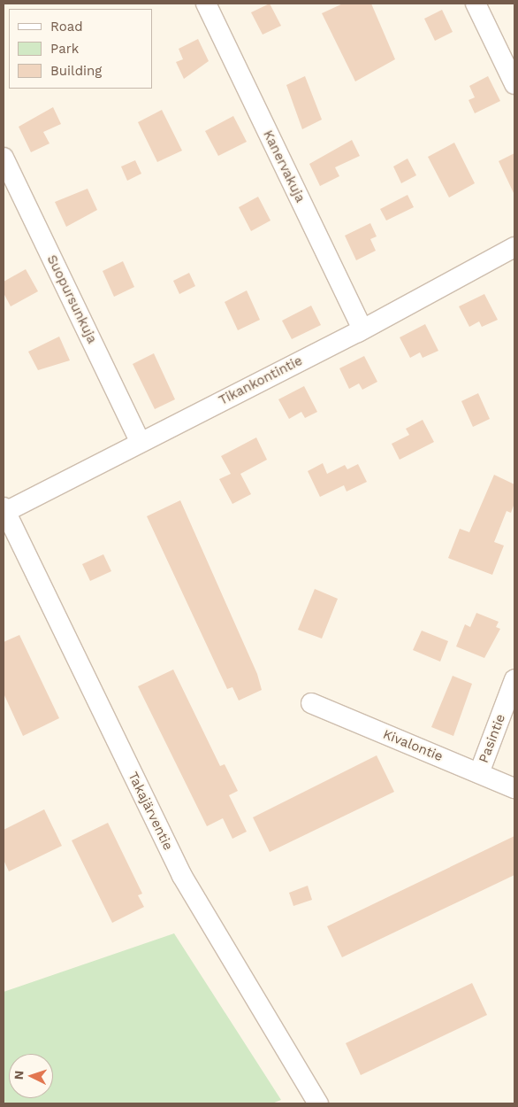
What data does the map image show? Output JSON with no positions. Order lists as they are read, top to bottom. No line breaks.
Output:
{"streets":{"street":["Kanervakuja","Suopursunkuja","Tikankontintie","Pasintie","Kivalontie","Takajärventie"]},"crossings":[["Kanervakuja","Tikankontintie"],["Suopursunkuja","Tikankontintie"],["Tikankontintie","Takajärventie"],["Pasintie","Kivalontie"]],"legend":["Road","Park","Building"],"north":"left"}
